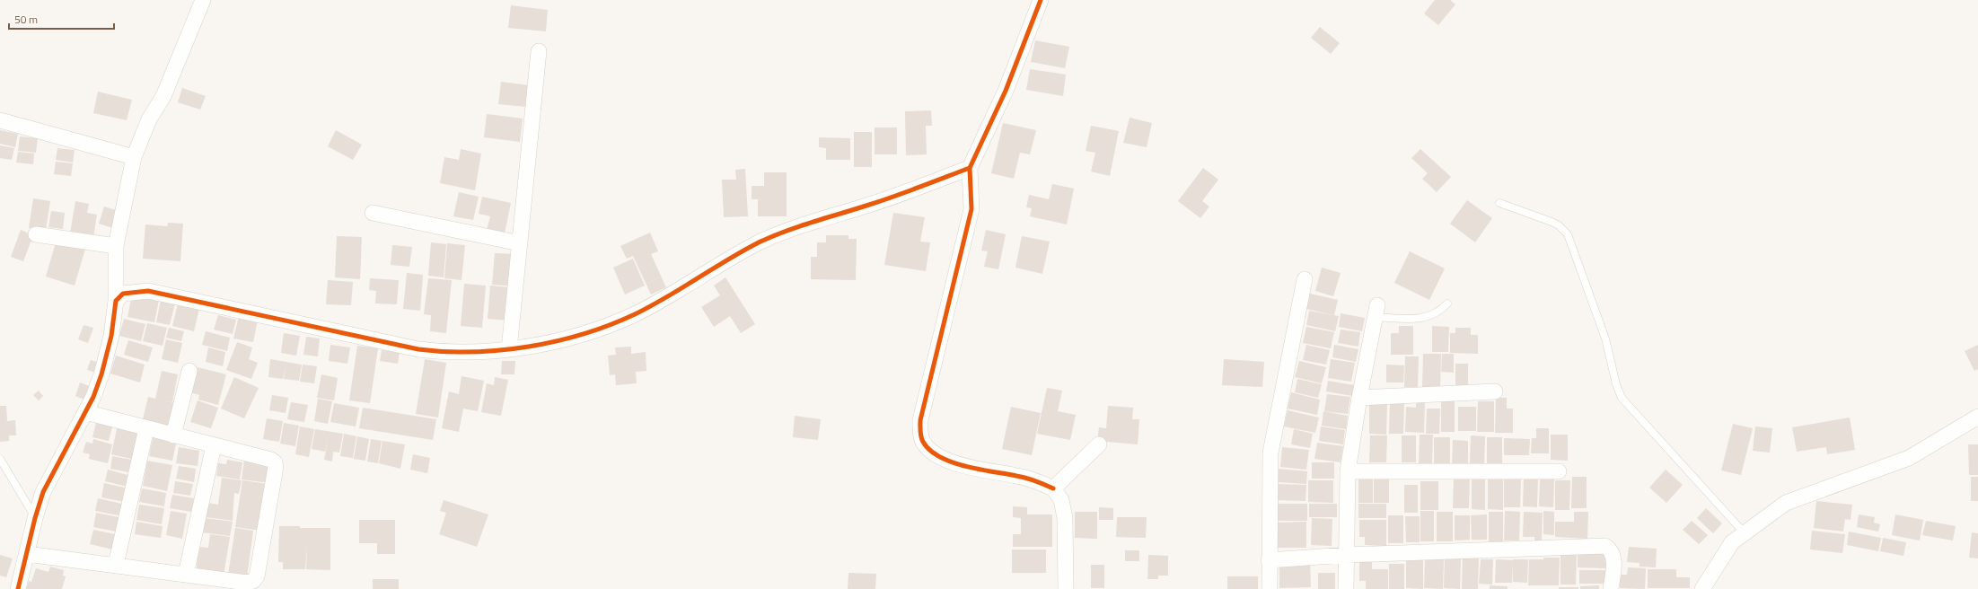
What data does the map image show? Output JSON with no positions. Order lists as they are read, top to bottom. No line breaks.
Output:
{"scale_bar":"50 m"}
